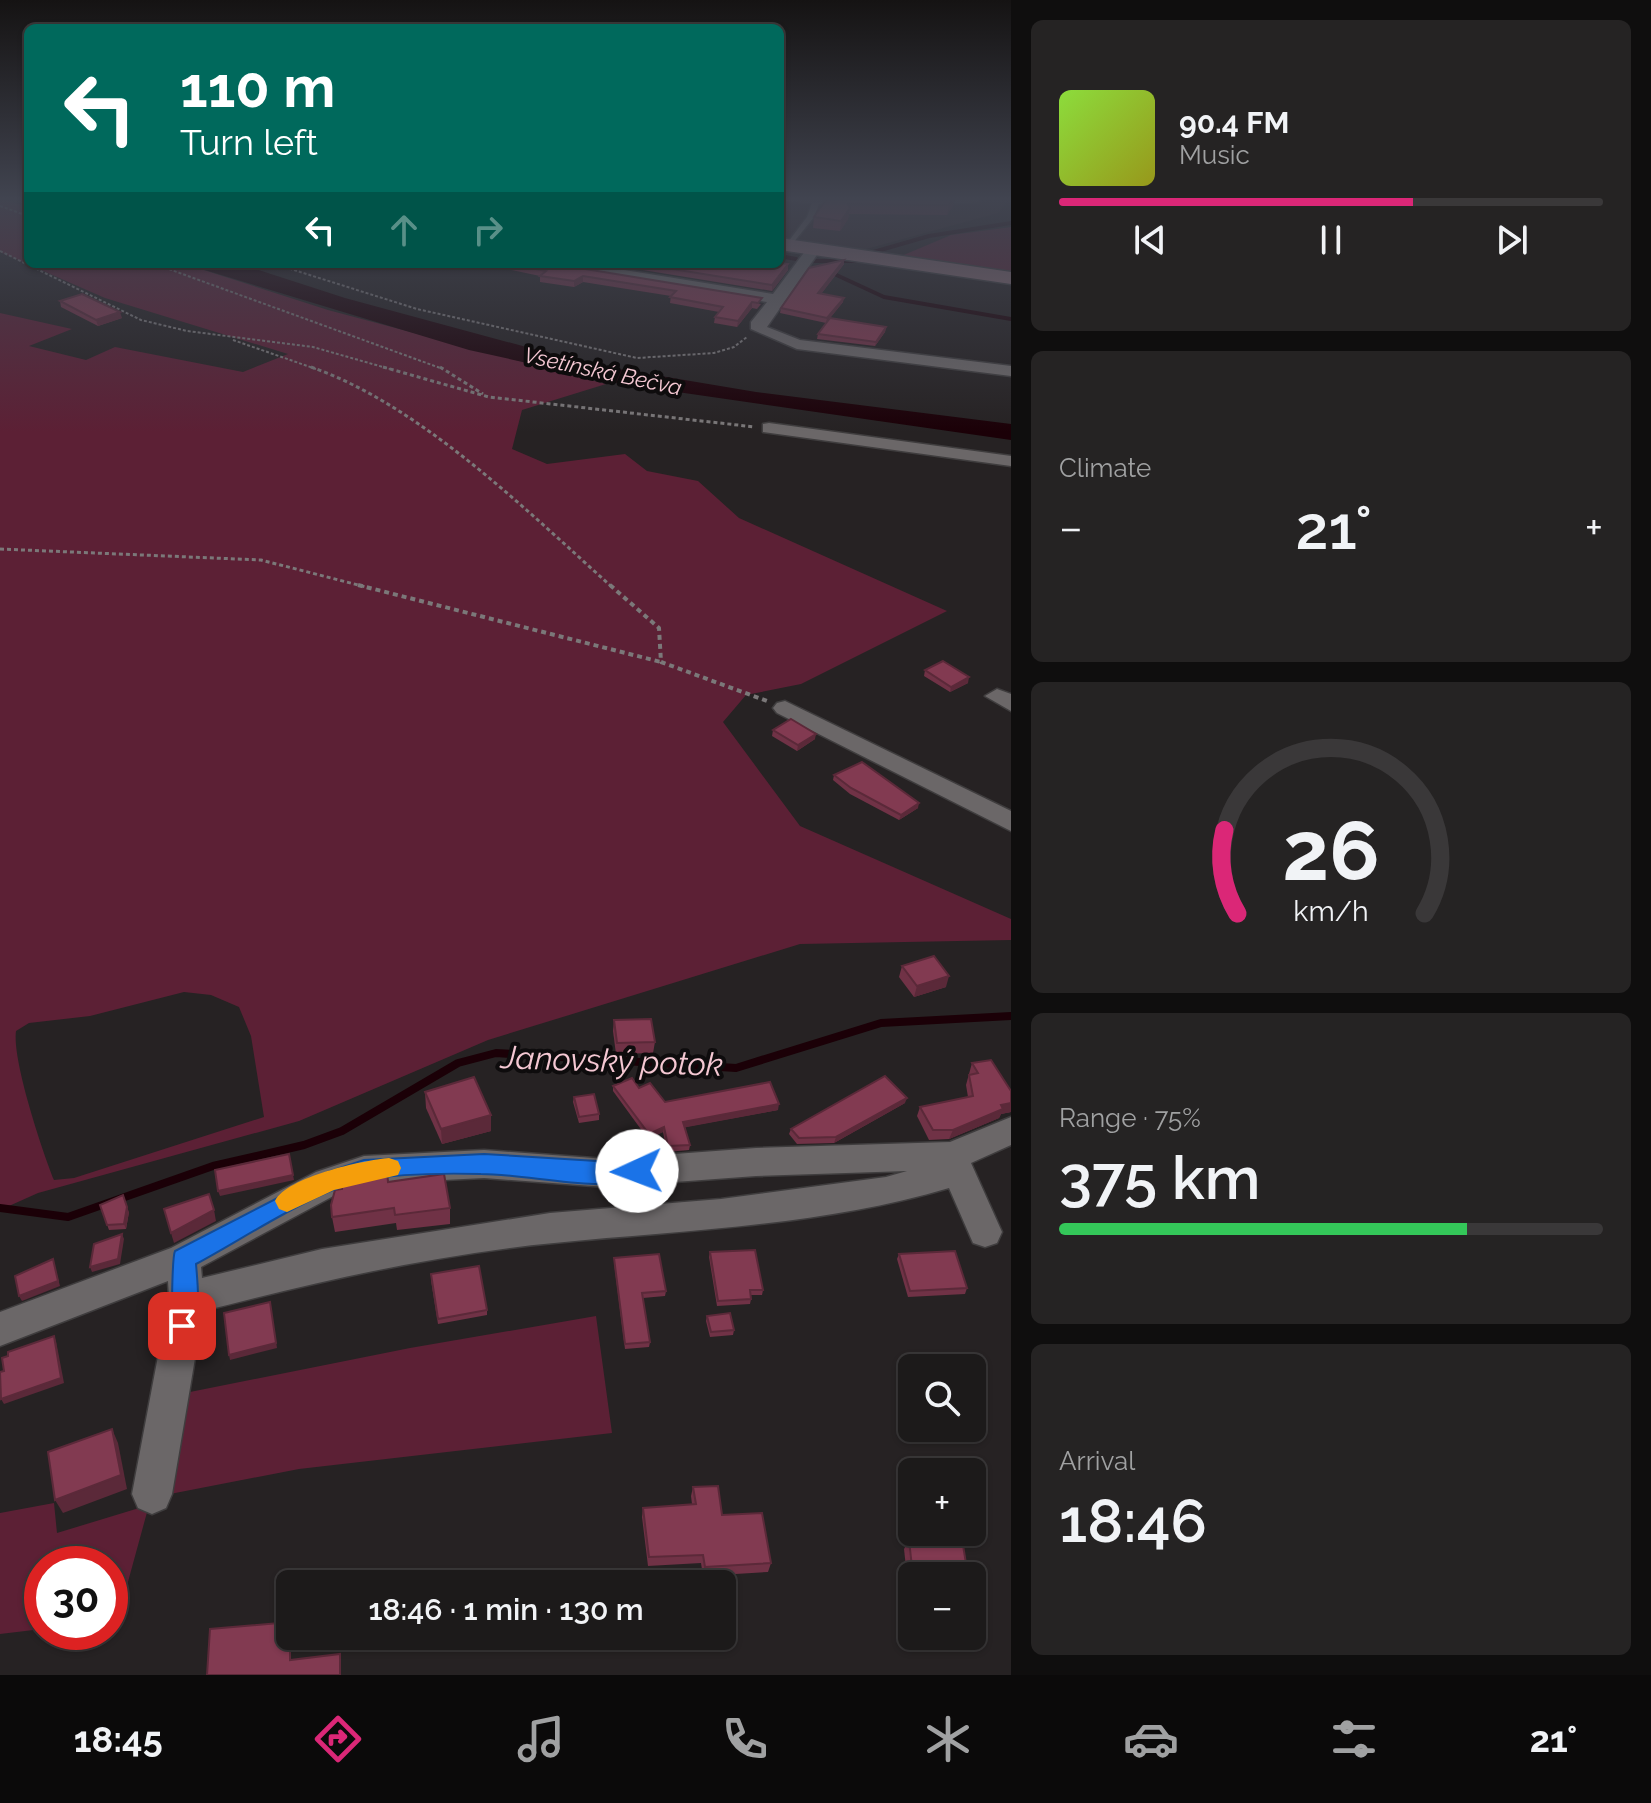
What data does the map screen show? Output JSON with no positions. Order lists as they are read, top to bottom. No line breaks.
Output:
{"water":["Vsetínská Bečva","Janovský potok"],"page":{"turn":["110 m","Turn left"],"song":["90.4 FM","Music"],"tile":["Climate",["Range · 75%","375 km"],["Arrival","18:46"]],"heat":["−","21°","+"],"map_buttons":["+","−"],"limit":"30","trip":"18:46 · 1 min · 130 m","tabs":["18:45","21°"],"gauge":["26","km/h"]}}
